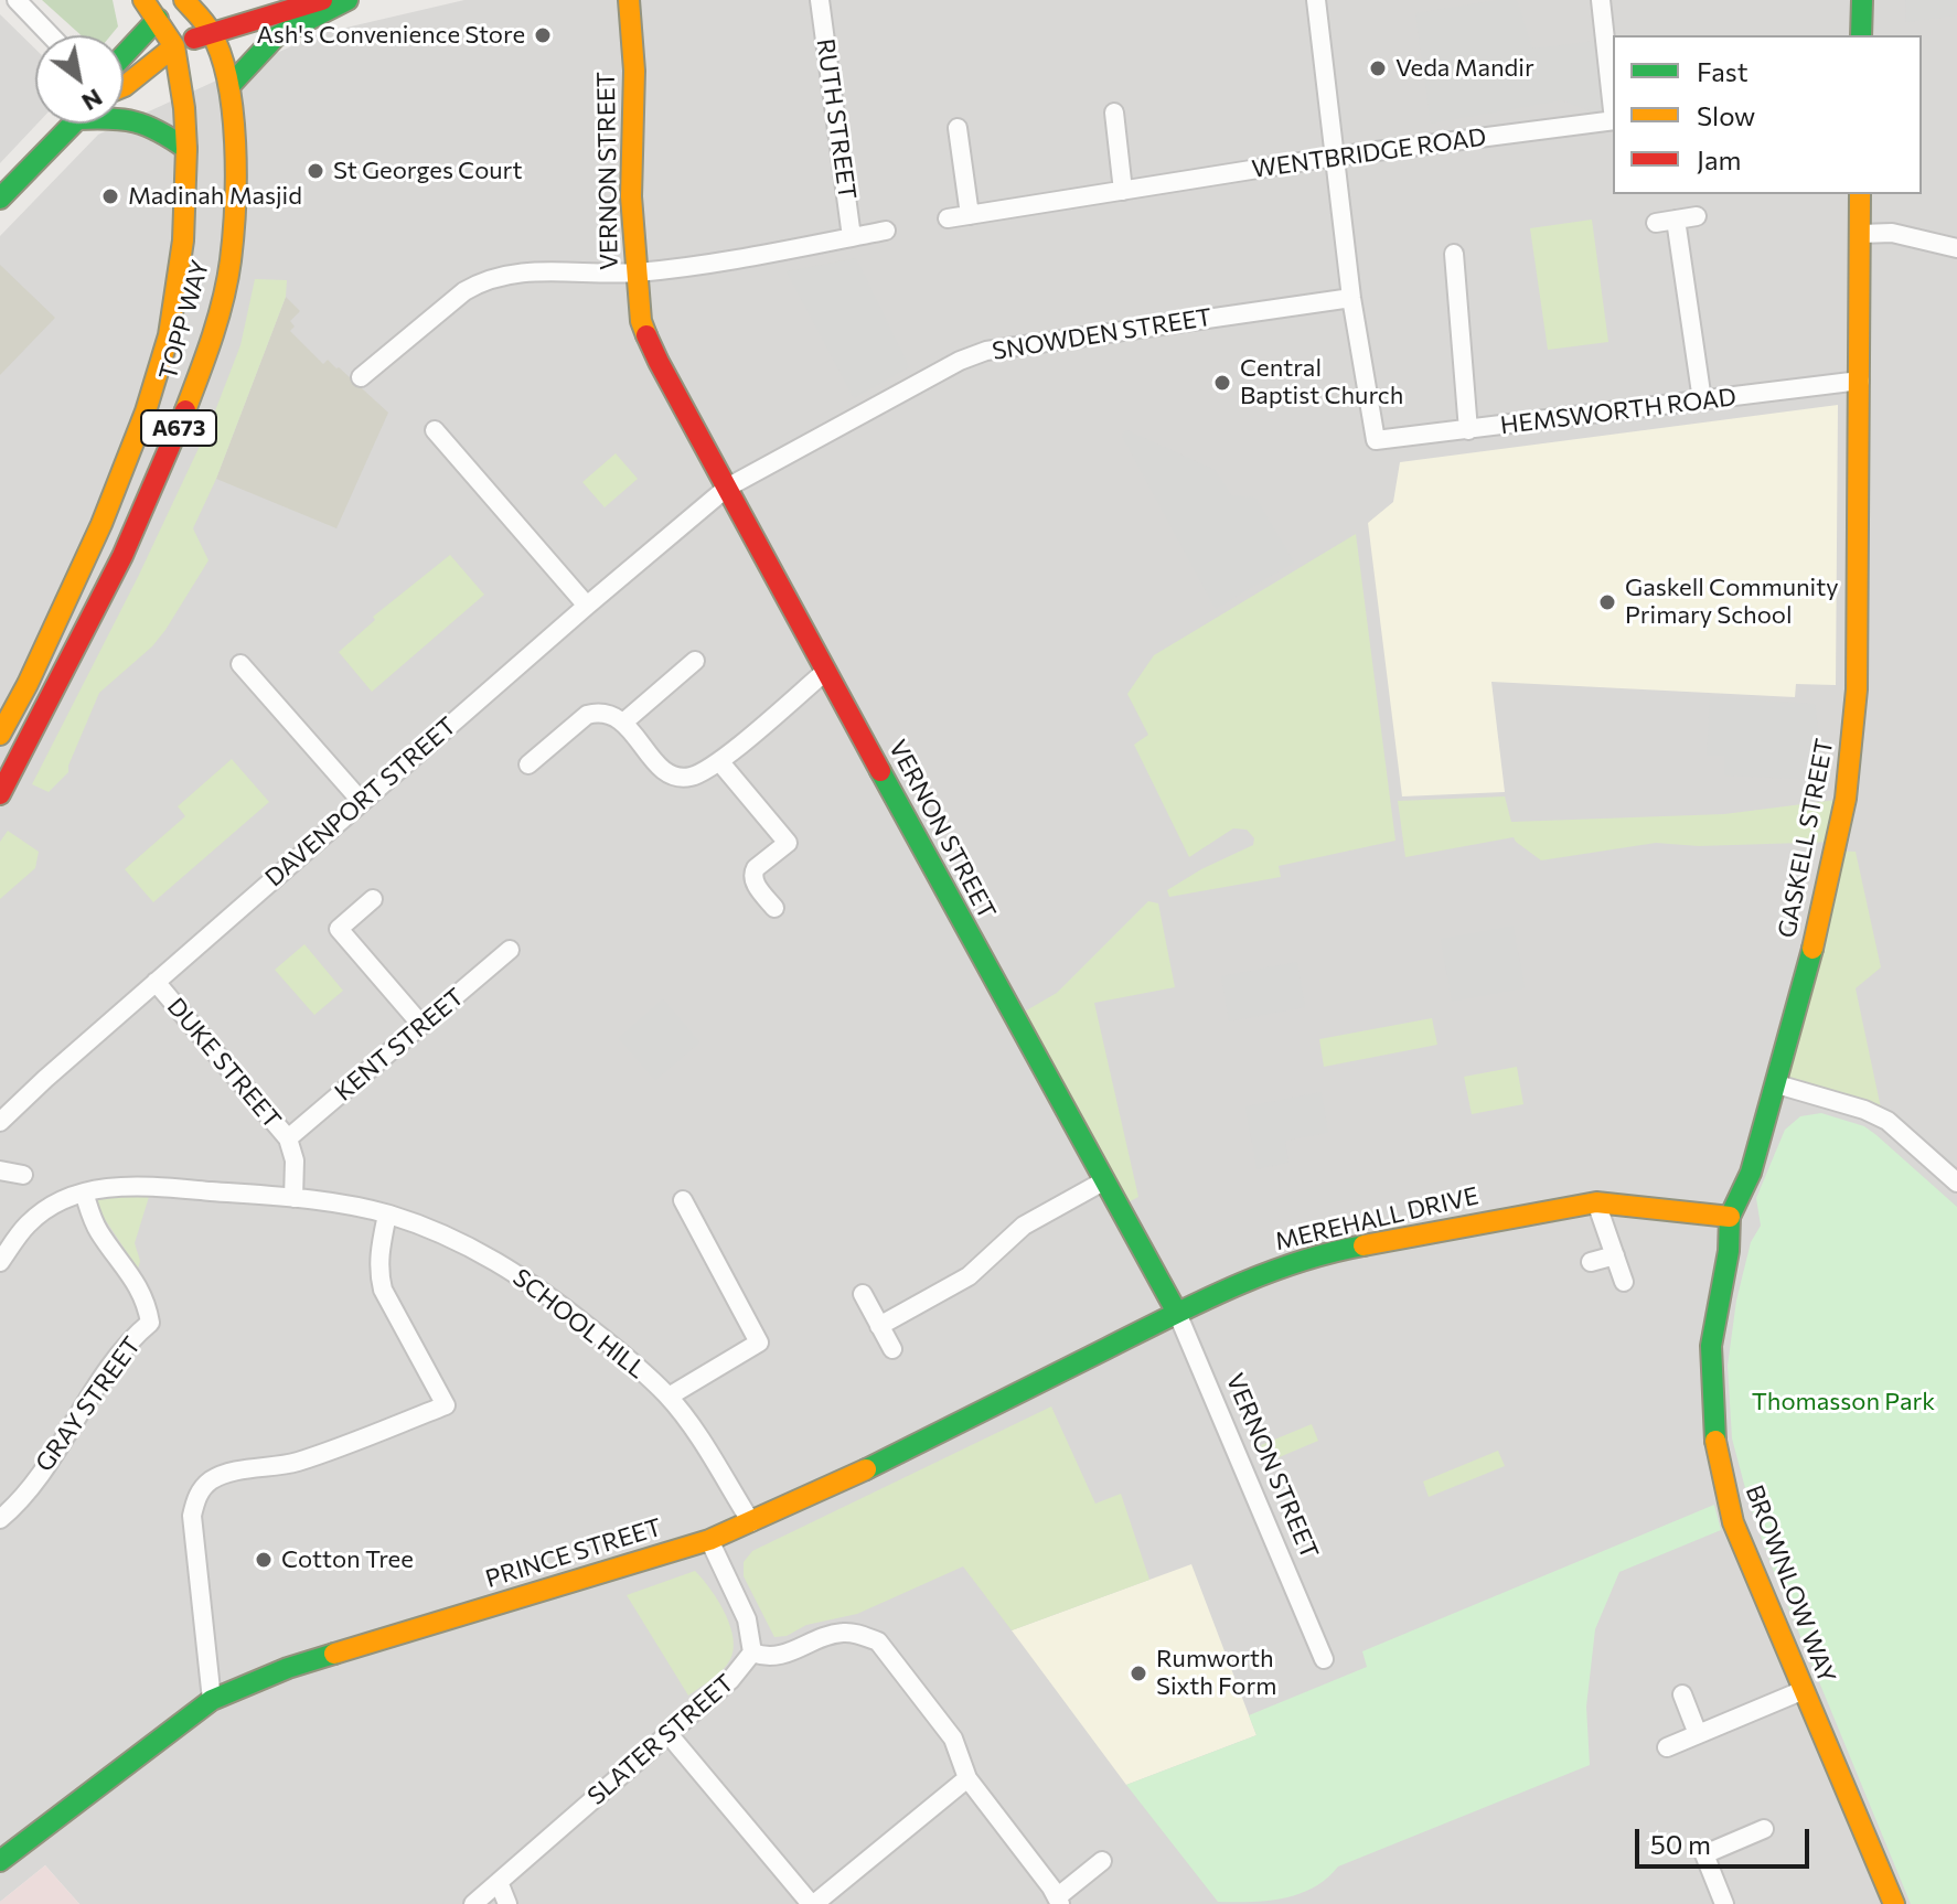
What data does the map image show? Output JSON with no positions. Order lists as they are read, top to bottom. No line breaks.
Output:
{"streets":{"street":["RUTH STREET","WENTBRIDGE ROAD","VERNON STREET","TOPP WAY","SNOWDEN STREET","HEMSWORTH ROAD","A673","DAVENPORT STREET","GASKELL STREET","KENT STREET","DUKE STREET","MEREHALL DRIVE","SCHOOL HILL","GRAY STREET","PRINCE STREET","BROWNLOW WAY","SLATER STREET"]},"crossings":[["VERNON STREET","SNOWDEN STREET"],["VERNON STREET","DAVENPORT STREET"],["VERNON STREET","MEREHALL DRIVE"],["VERNON STREET","PRINCE STREET"],["TOPP WAY","A673"],["SNOWDEN STREET","HEMSWORTH ROAD"],["SNOWDEN STREET","DAVENPORT STREET"],["HEMSWORTH ROAD","GASKELL STREET"],["DAVENPORT STREET","DUKE STREET"],["GASKELL STREET","MEREHALL DRIVE"],["GASKELL STREET","BROWNLOW WAY"],["KENT STREET","DUKE STREET"],["DUKE STREET","SCHOOL HILL"],["MEREHALL DRIVE","PRINCE STREET"],["MEREHALL DRIVE","BROWNLOW WAY"],["SCHOOL HILL","GRAY STREET"],["SCHOOL HILL","PRINCE STREET"],["PRINCE STREET","SLATER STREET"]],"parks":["Thomasson Park"],"places":["Ash's Convenience Store","Veda Mandir","St Georges Court","Madinah Masjid","Central Baptist Church","Gaskell Community Primary School","Cotton Tree","Rumworth Sixth Form"],"legend":["Fast","Slow","Jam"],"scale_bar":"50 m","north":"bottom right"}
